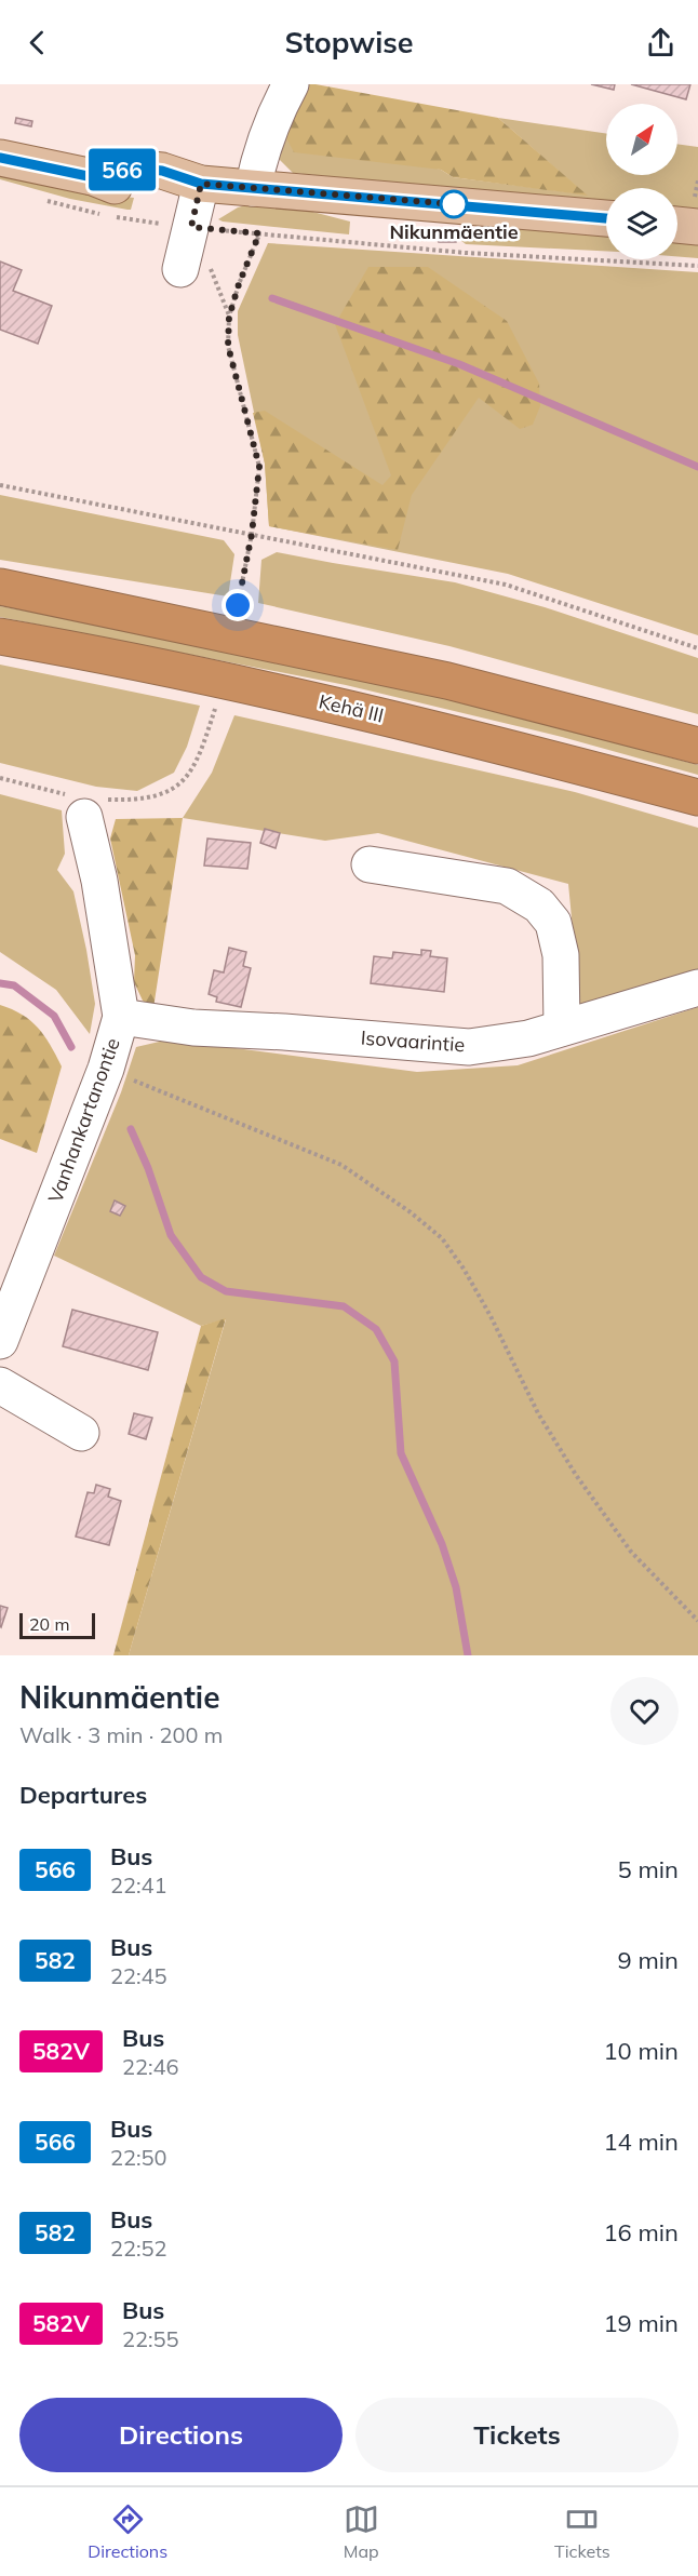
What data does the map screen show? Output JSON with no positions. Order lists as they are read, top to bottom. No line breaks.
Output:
{"streets":{"highway":["Kehä III"],"street":["Isovaarintie","Vanhankartanontie"]},"crossings":[["Isovaarintie","Vanhankartanontie"]],"places":["Nikunmäentie"],"lines":["bus line 566"],"scale_bar":"20 m","north":"top right","page":{"header":"Stopwise","on_map":"566","scale":"20 m","heading":[["Nikunmäentie","Walk · 3 min · 200 m"],"Departures"],"list":[{"mark":"566","name":"Bus","note":"22:41","value":"5 min"},{"mark":"582","name":"Bus","note":"22:45","value":"9 min"},{"mark":"582V","name":"Bus","note":"22:46","value":"10 min"},{"mark":"566","name":"Bus","note":"22:50","value":"14 min"},{"mark":"582","name":"Bus","note":"22:52","value":"16 min"},{"mark":"582V","name":"Bus","note":"22:55","value":"19 min"}],"buttons":["Directions","Tickets"],"tabs":["Directions","Map","Tickets"]}}
